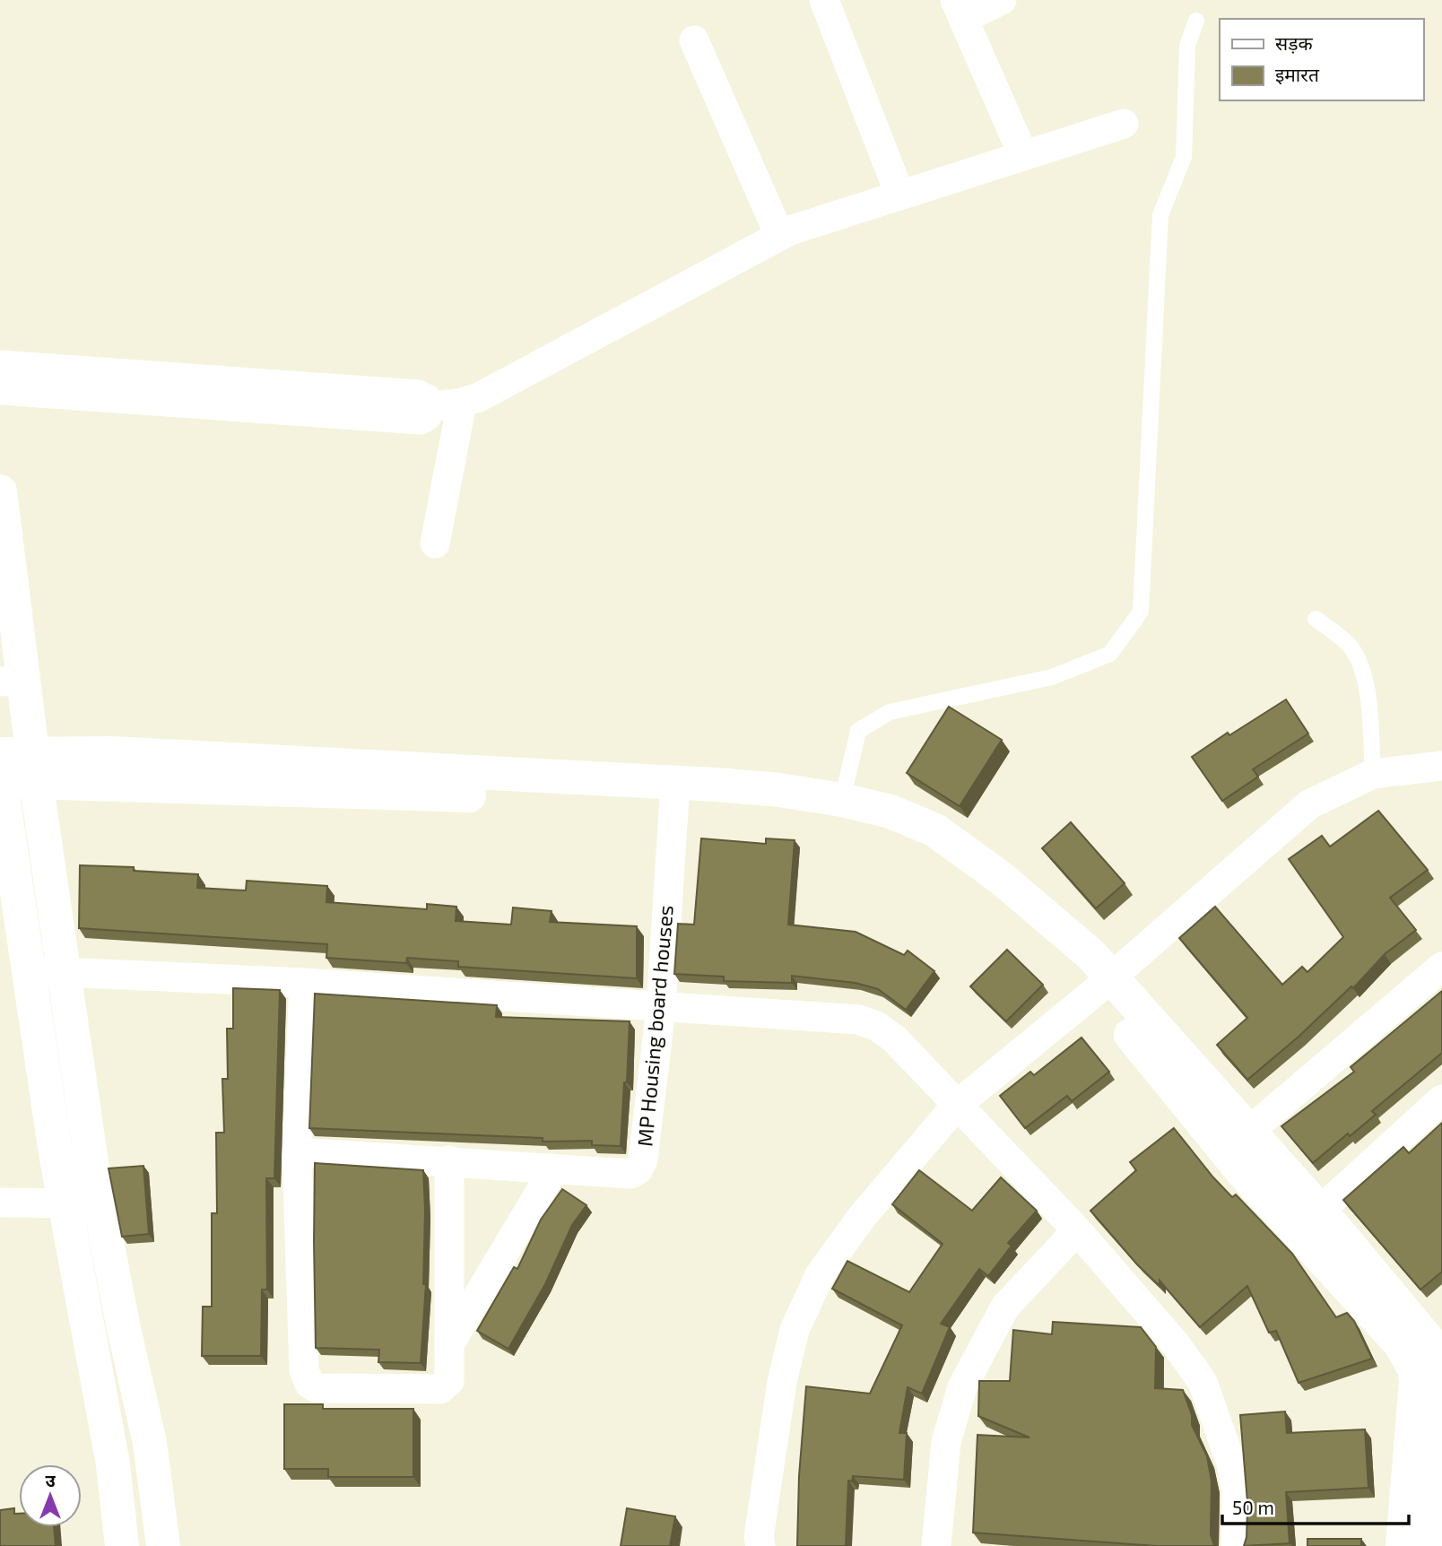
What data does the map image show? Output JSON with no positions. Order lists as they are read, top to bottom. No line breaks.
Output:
{"streets":{"street":["MP Housing board houses"]},"legend":["सड़क","इमारत"],"scale_bar":"50 m","north":"top"}
